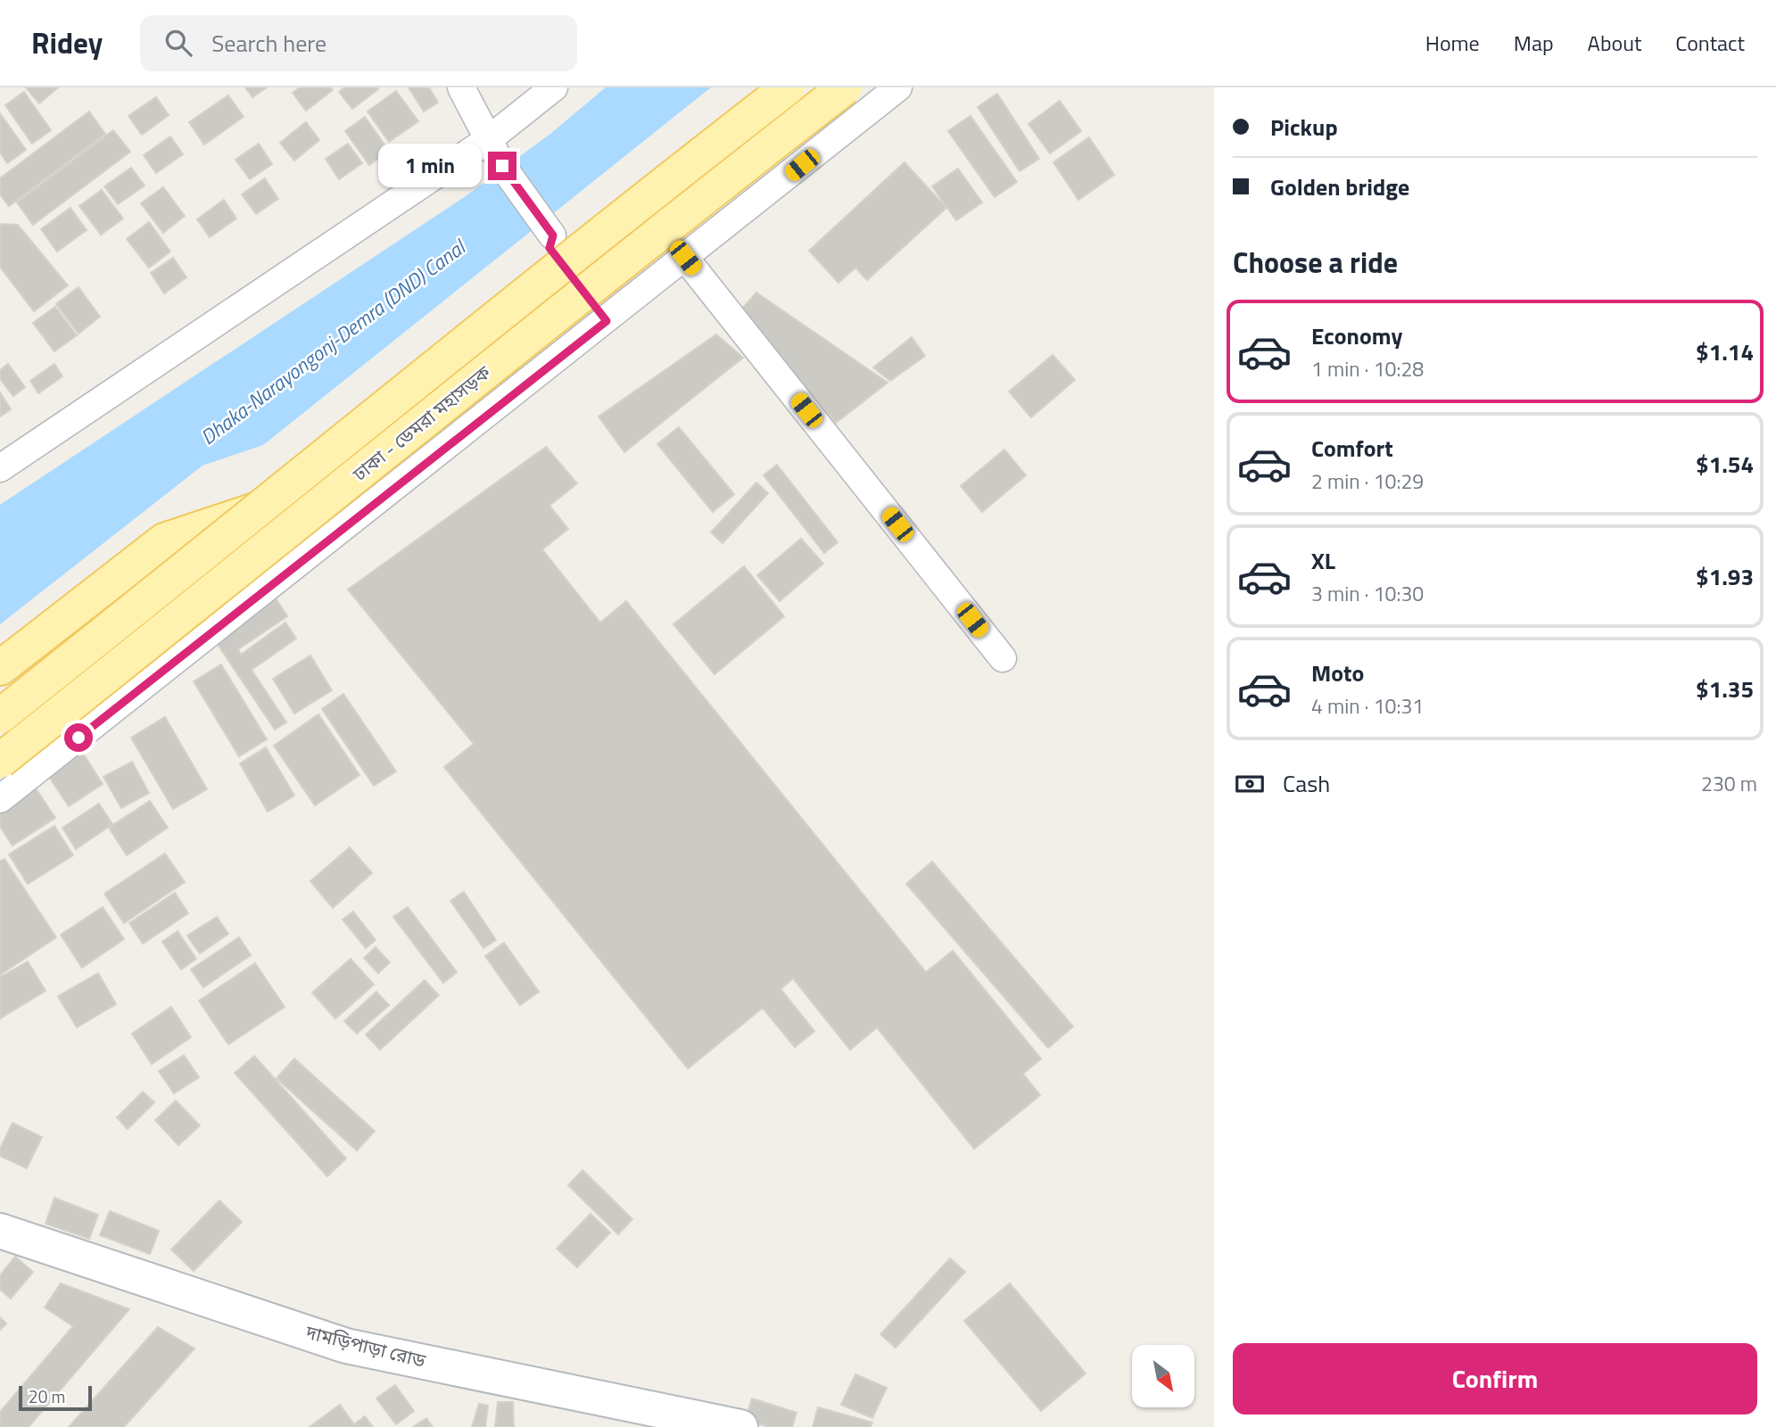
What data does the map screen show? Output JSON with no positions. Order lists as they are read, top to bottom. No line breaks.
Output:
{"streets":{"main road":["ঢাকা - ডেমরা মহাসড়ক","দামড়িপাড়া রোড"]},"water":["Dhaka-Narayongonj-Demra (DND) Canal"],"scale_bar":"20 m","north":"bottom right","page":{"header":"Ridey","search":"Search here","nav":["Home","Map","About","Contact"],"banner":["Pickup","Golden bridge"],"bubble":"1 min","heading":"Choose a ride","list":[{"name":"Economy","note":"1 min · 10:28","value":"$1.14"},{"name":"Comfort","note":"2 min · 10:29","value":"$1.54"},{"name":"XL","note":"3 min · 10:30","value":"$1.93"},{"name":"Moto","note":"4 min · 10:31","value":"$1.35"}],"pay":["Cash","230 m"],"buttons":"Confirm","scale":"20 m"}}
